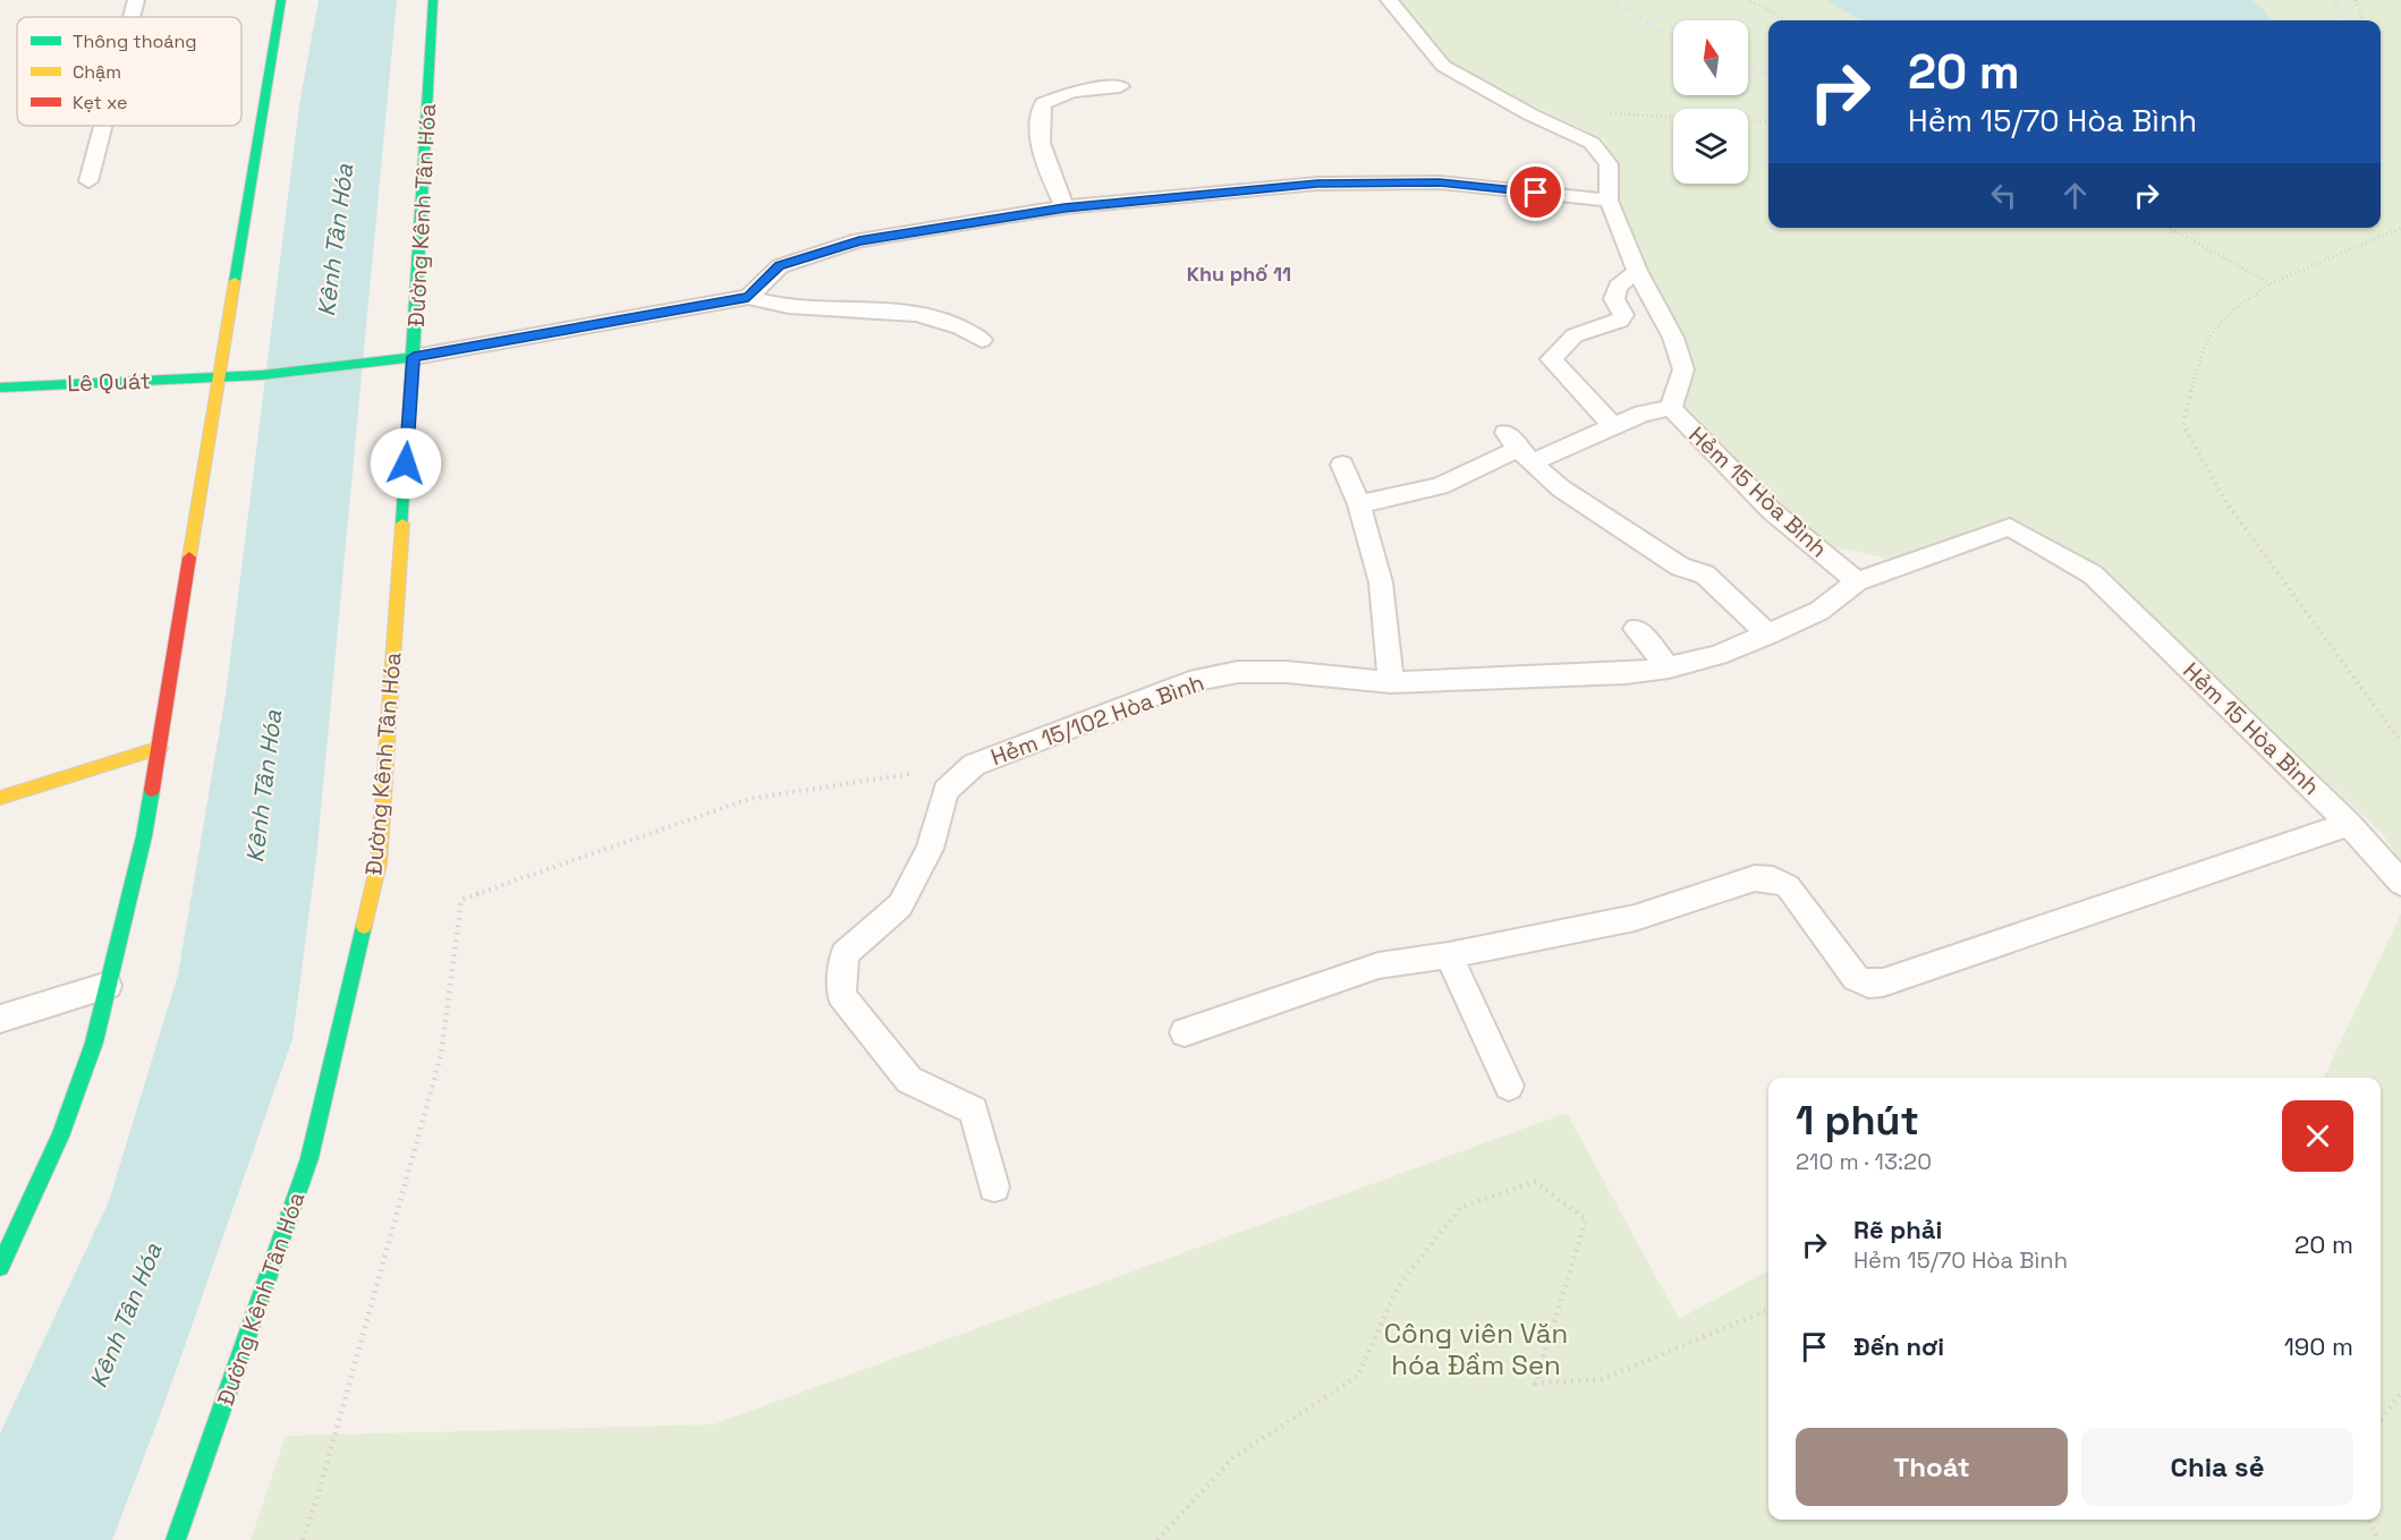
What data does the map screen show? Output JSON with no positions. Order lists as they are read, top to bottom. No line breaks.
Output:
{"streets":{"street":["Đường Kênh Tân Hóa","Lê Quát"],"lane":["Hẻm 15 Hòa Bình","Hẻm 15/102 Hòa Bình"]},"crossings":[["Đường Kênh Tân Hóa","Lê Quát"],["Hẻm 15 Hòa Bình","Hẻm 15/102 Hòa Bình"]],"districts":["Khu phố 11"],"water":["Kênh Tân Hóa"],"parks":["Công viên Văn hóa Đầm Sen"],"legend":["Thông thoáng","Chậm","Kẹt xe"],"north":"top","page":{"turn":["20 m","Hẻm 15/70 Hòa Bình"],"heading":["1 phút","210 m · 13:20"],"list":[{"name":"Rẽ phải","note":"Hẻm 15/70 Hòa Bình","value":"20 m"},{"name":"Đến nơi","value":"190 m"}],"buttons":["Thoát","Chia sẻ"]}}
